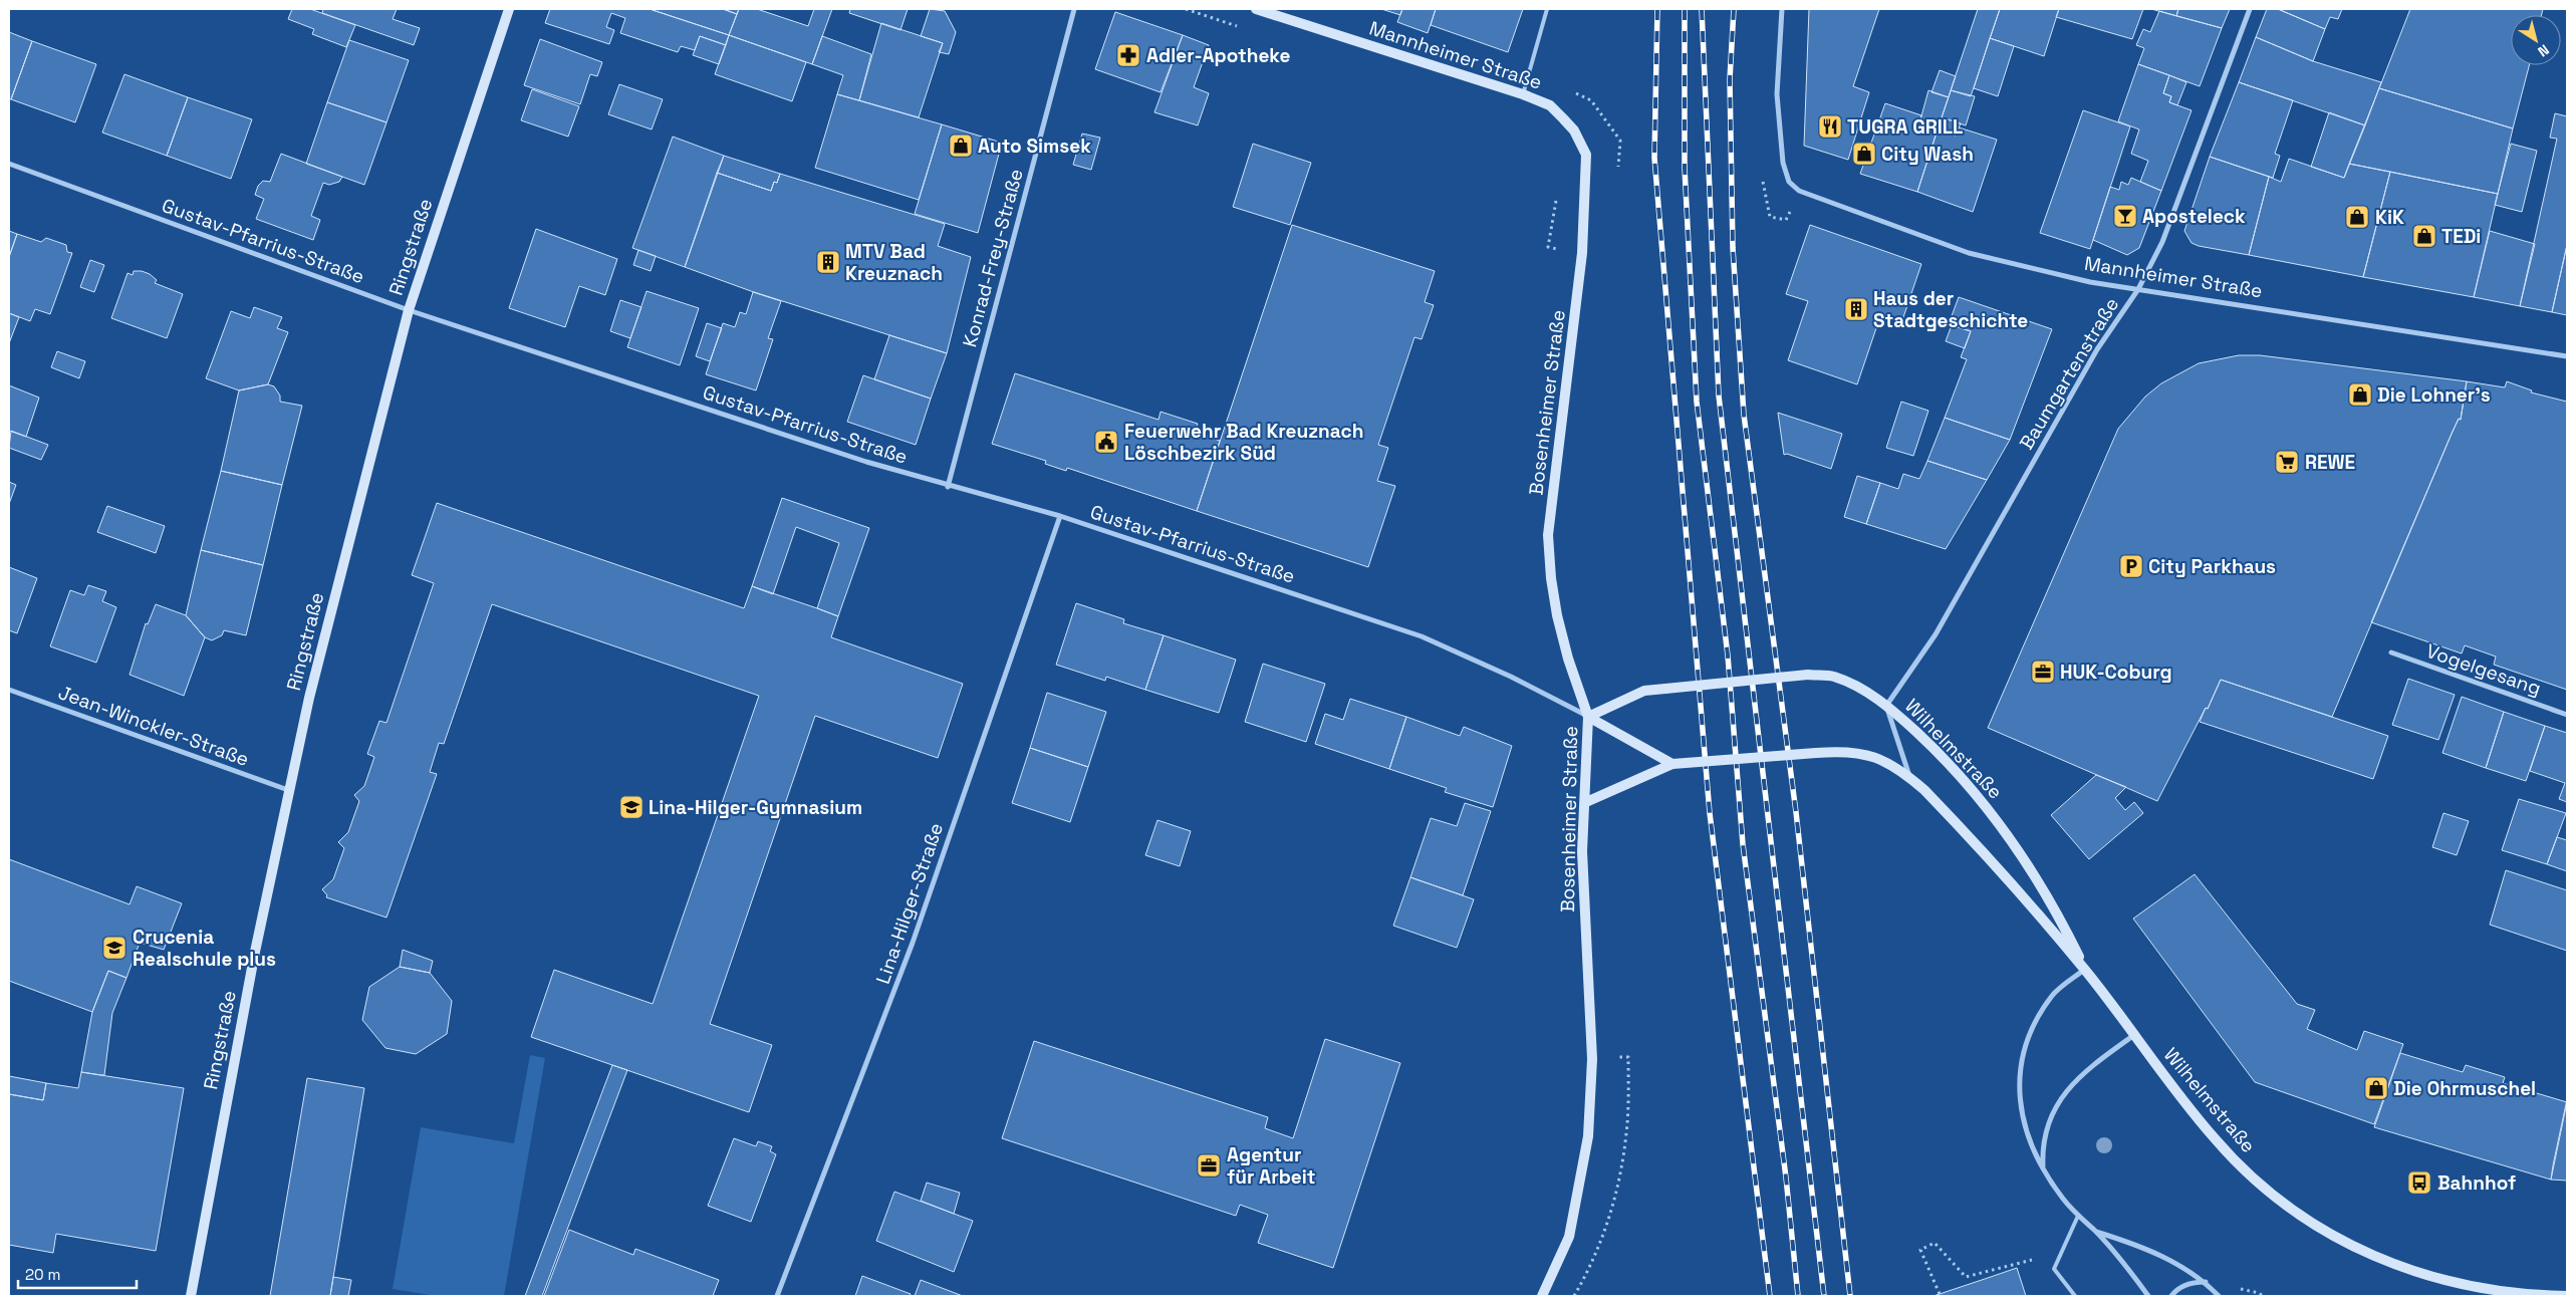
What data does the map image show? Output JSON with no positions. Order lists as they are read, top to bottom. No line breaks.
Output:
{"streets":{"main road":["Mannheimer Straße","Ringstraße","Bosenheimer Straße","Wilhelmstraße"],"street":["Gustav-Pfarrius-Straße","Konrad-Frey-Straße","Baumgartenstraße","Vogelgesang","Jean-Winckler-Straße","Lina-Hilger-Straße"]},"crossings":[["Mannheimer Straße","Baumgartenstraße"],["Mannheimer Straße","Bosenheimer Straße"],["Gustav-Pfarrius-Straße","Ringstraße"],["Gustav-Pfarrius-Straße","Konrad-Frey-Straße"],["Gustav-Pfarrius-Straße","Bosenheimer Straße"],["Gustav-Pfarrius-Straße","Wilhelmstraße"],["Gustav-Pfarrius-Straße","Lina-Hilger-Straße"],["Ringstraße","Jean-Winckler-Straße"],["Baumgartenstraße","Wilhelmstraße"],["Bosenheimer Straße","Wilhelmstraße"]],"places":{"pharmacy":["Adler-Apotheke"],"restaurant":["TUGRA GRILL"],"shop":["Auto Simsek","City Wash","KiK","TEDi","Die Lohner's","Die Ohrmuschel"],"bar":["Aposteleck"],"building":["MTV Bad Kreuznach","Haus der Stadtgeschichte"],"public building":["Feuerwehr Bad Kreuznach Löschbezirk Süd"],"supermarket":["REWE"],"parking":["City Parkhaus"],"office":["HUK-Coburg","Agentur für Arbeit"],"school or university":["Lina-Hilger-Gymnasium","Crucenia Realschule plus"],"bus stop":["Bahnhof"]},"scale_bar":"20 m","north":"bottom right"}
